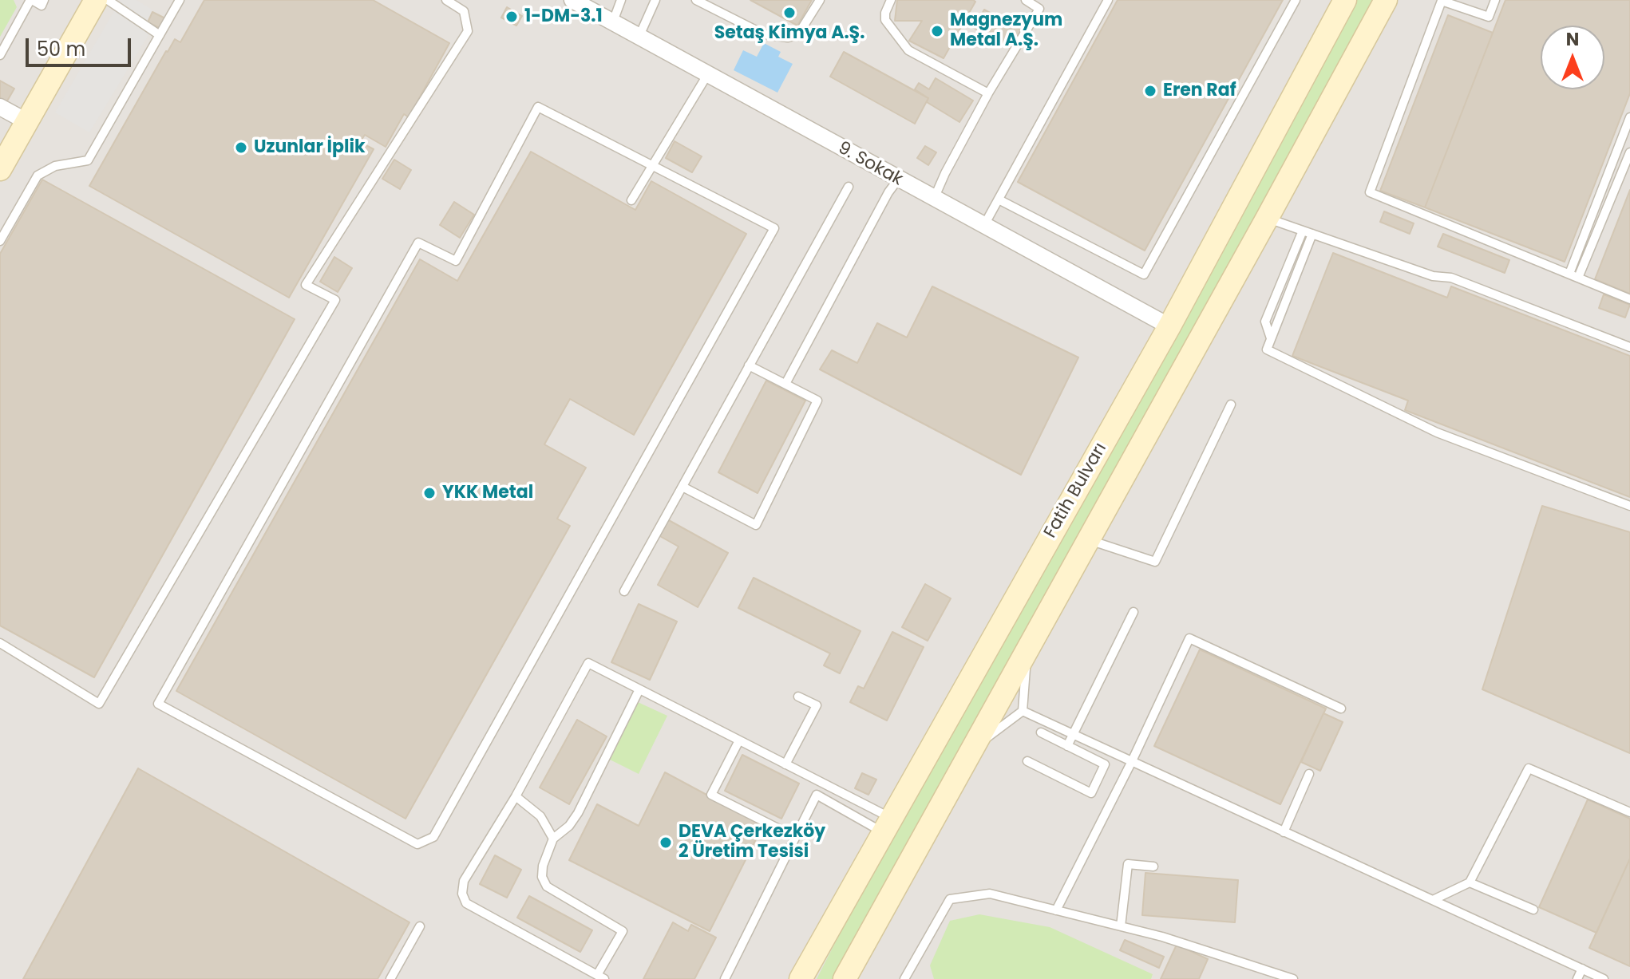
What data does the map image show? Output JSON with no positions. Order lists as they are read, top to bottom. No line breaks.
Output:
{"streets":{"main road":["Fatih Bulvarı"],"street":["9. Sokak"]},"crossings":[["9. Sokak","Fatih Bulvarı"]],"places":["Setaş Kimya A.Ş.","1-DM-3.1","Magnezyum Metal A.Ş.","Eren Raf","Uzunlar İplik","YKK Metal","DEVA Çerkezköy 2 Üretim Tesisi"],"scale_bar":"50 m","north":"top"}
